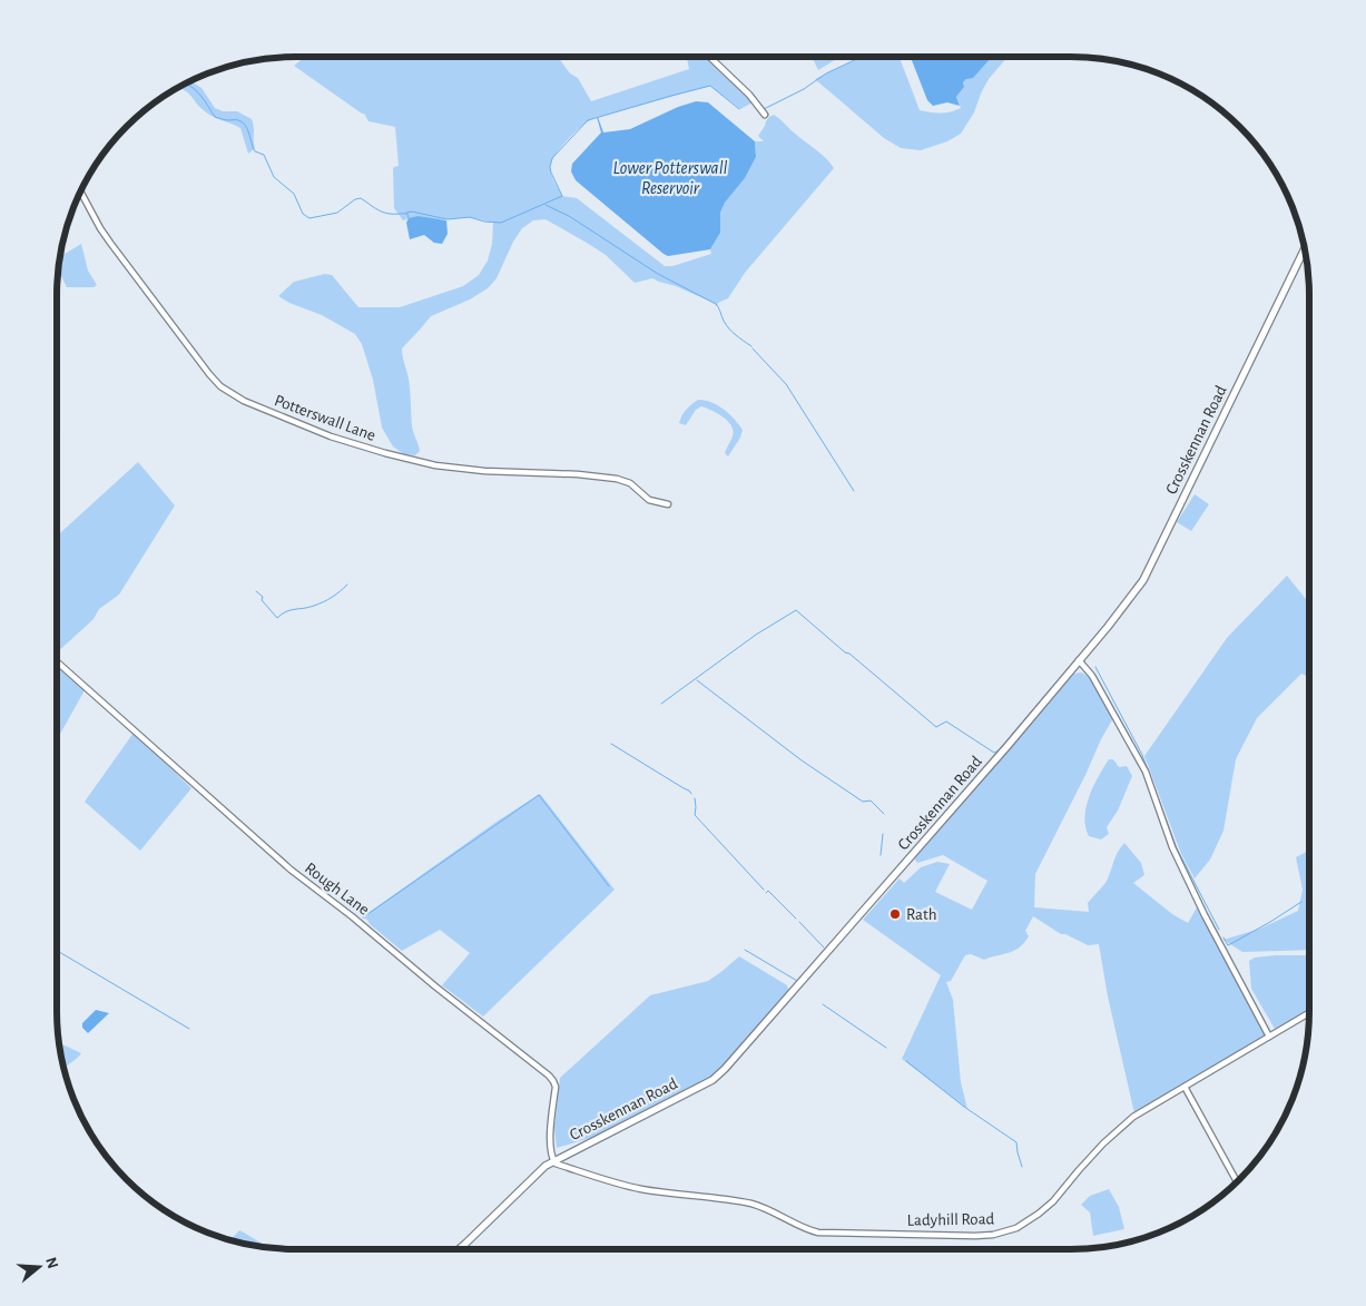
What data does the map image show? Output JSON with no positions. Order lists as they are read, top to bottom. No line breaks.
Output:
{"streets":{"street":["Potterswall Lane","Crosskennan Road","Rough Lane","Ladyhill Road"]},"crossings":[["Crosskennan Road","Rough Lane"],["Crosskennan Road","Ladyhill Road"],["Rough Lane","Ladyhill Road"]],"water":["Lower Potterswall Reservoir"],"places":["Rath"],"north":"right"}
